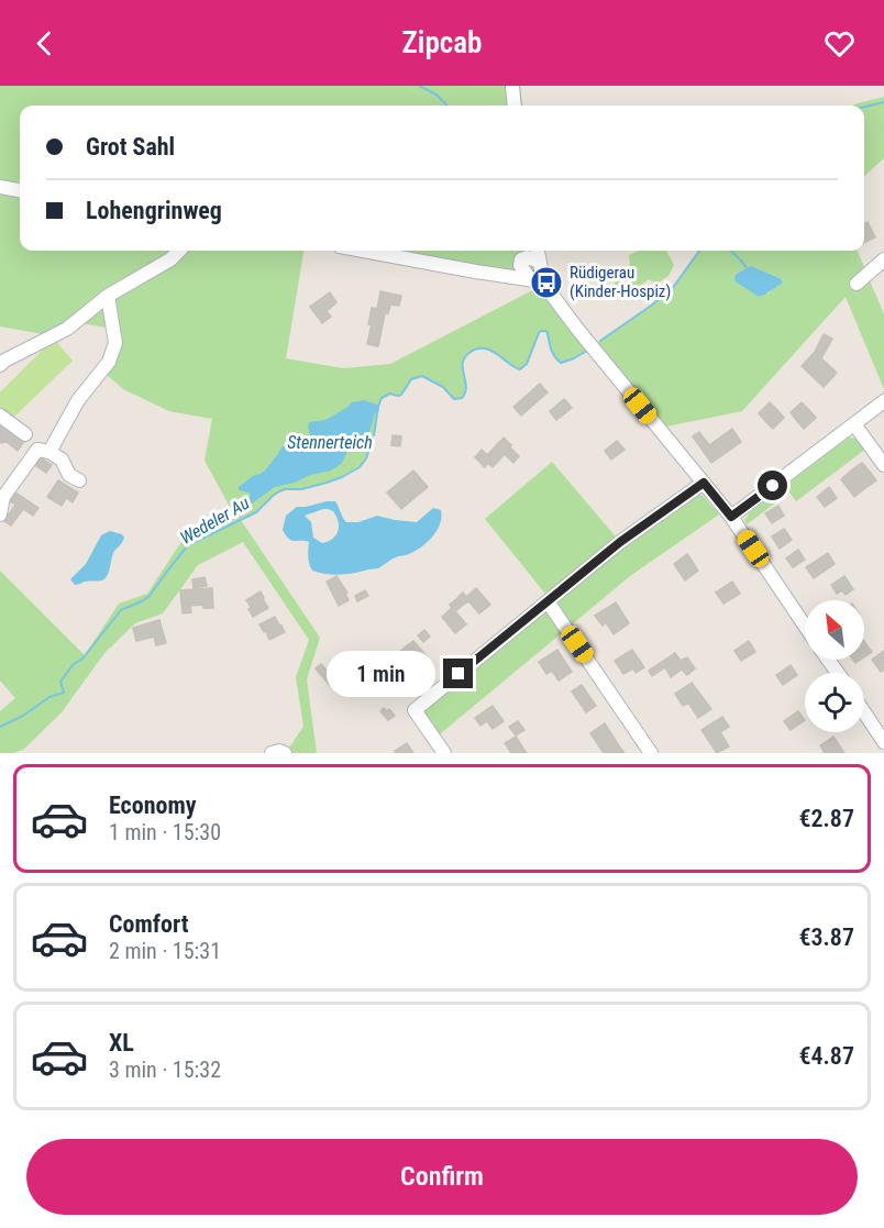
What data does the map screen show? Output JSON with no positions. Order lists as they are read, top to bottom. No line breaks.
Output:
{"water":["Stennerteich","Wedeler Au"],"places":{"bus stop":["Rüdigerau (Kinder-Hospiz)"]},"north":"top left","page":{"header":"Zipcab","banner":["Grot Sahl","Lohengrinweg"],"bubble":"1 min","list":[{"name":"Economy","note":"1 min · 15:30","value":"€2.87"},{"name":"Comfort","note":"2 min · 15:31","value":"€3.87"},{"name":"XL","note":"3 min · 15:32","value":"€4.87"}],"buttons":"Confirm"}}
